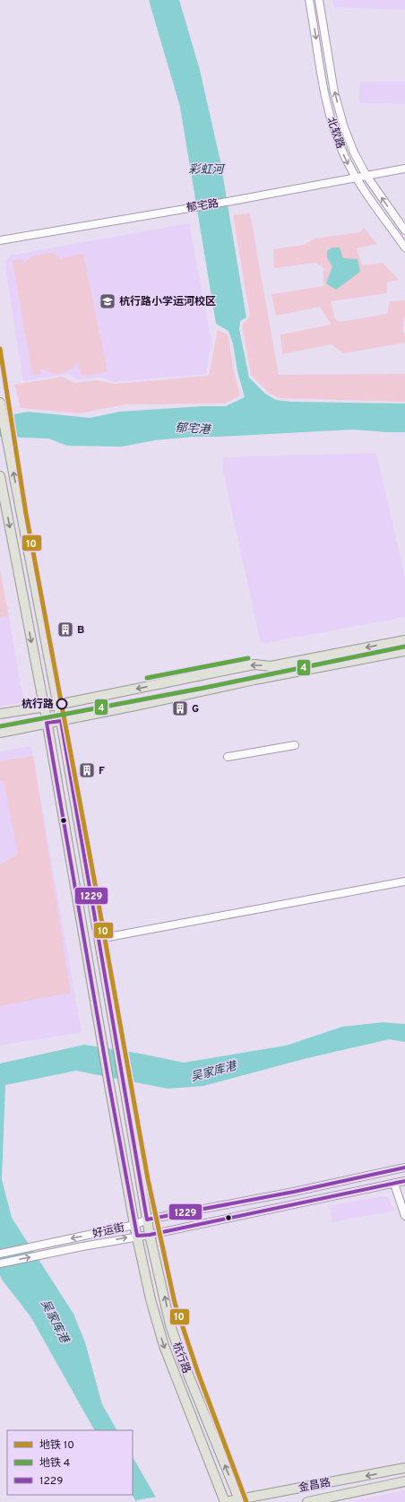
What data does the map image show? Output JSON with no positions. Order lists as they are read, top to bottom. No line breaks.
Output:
{"streets":{"main road":["杭行路","金昌路"],"street":["北软路","郁宅路","好运街"]},"crossings":[["北软路","郁宅路"],["好运街","杭行路"],["杭行路","金昌路"]],"water":["彩虹河","郁宅港","吴家库港"],"places":{"school or university":["杭行路小学运河校区"],"building":["B","G","F"],"other":["杭行路"]},"lines":["metro line 10","metro line 4","transit line 1229"],"legend":["地铁 10","地铁 4","1229"]}
